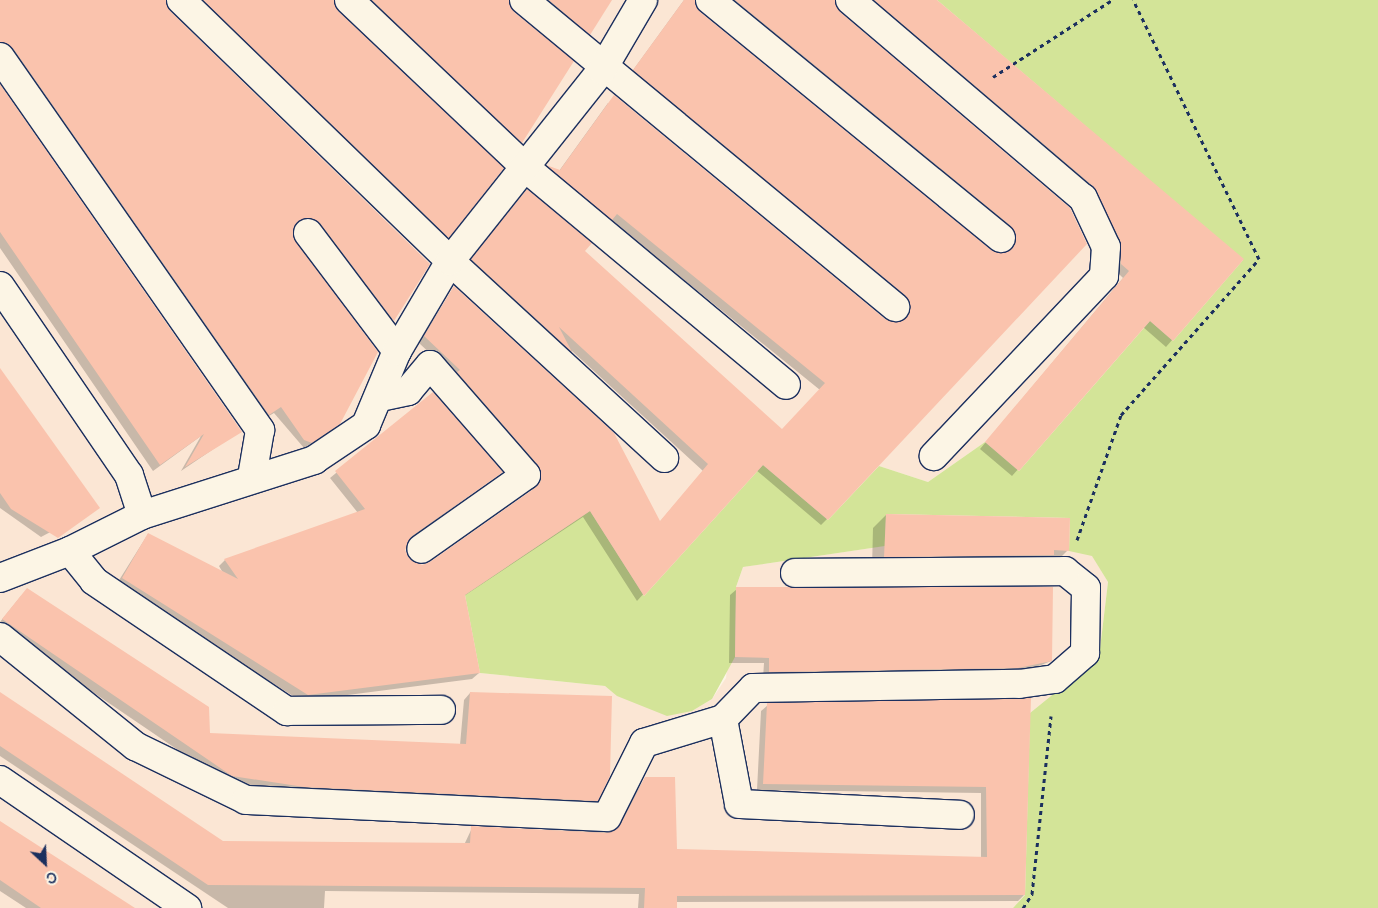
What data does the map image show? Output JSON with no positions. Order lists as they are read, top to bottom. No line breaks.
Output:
{"north":"bottom right"}
